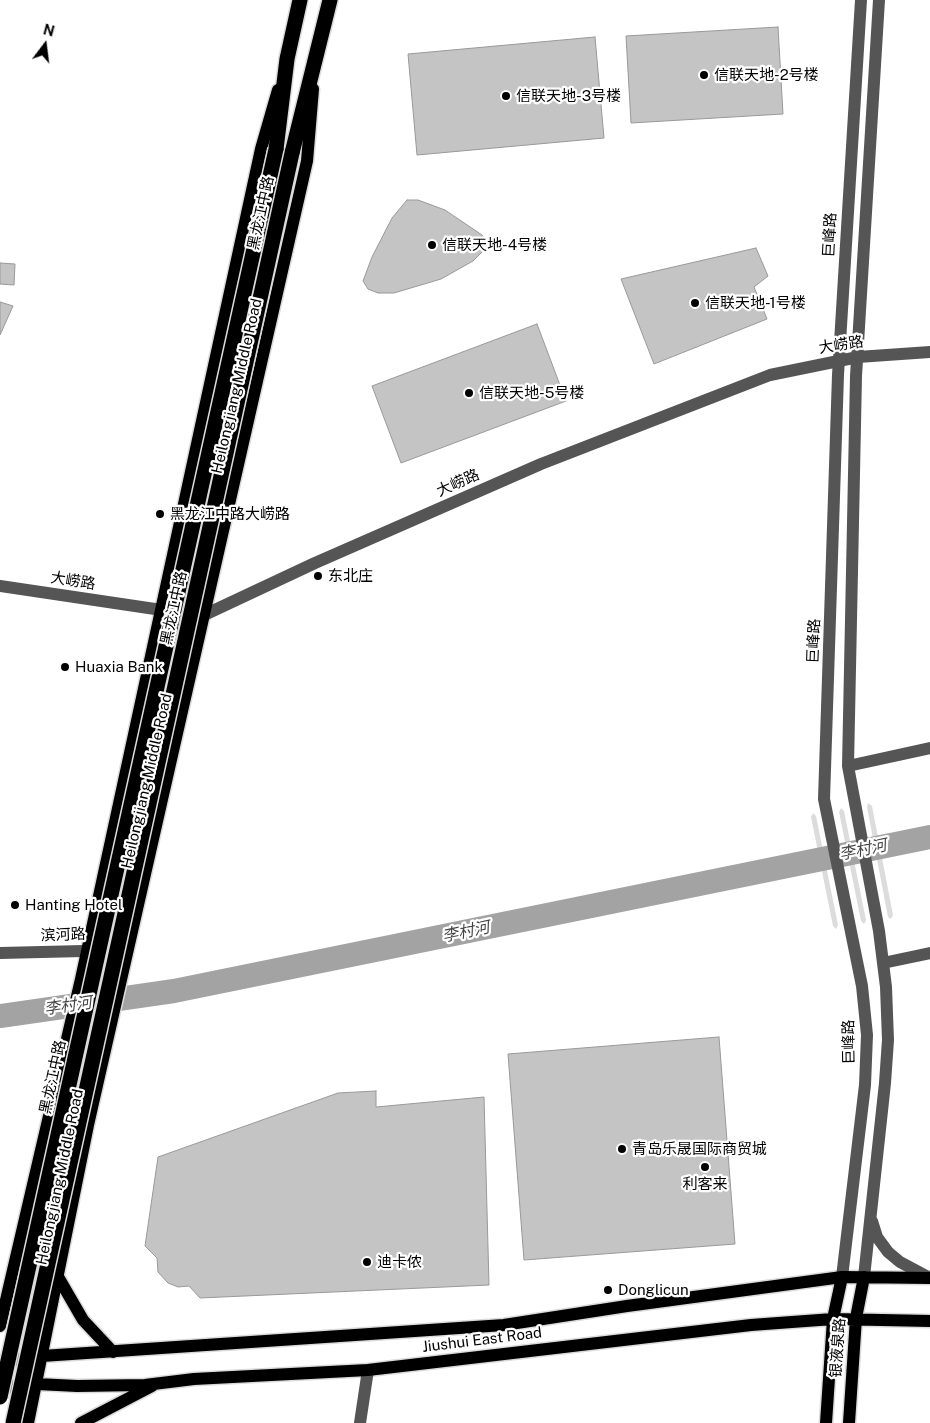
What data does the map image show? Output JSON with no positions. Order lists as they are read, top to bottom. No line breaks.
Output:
{"streets":{"highway":["黑龙江中路","Heilongjiang Middle Road"],"main road":["Jiushui East Road","银液泉路"],"street":["巨峰路","大崂路","滨河路"]},"crossings":[["黑龙江中路","Heilongjiang Middle Road"],["巨峰路","大崂路"],["巨峰路","Jiushui East Road"],["巨峰路","银液泉路"],["大崂路","Heilongjiang Middle Road"],["Heilongjiang Middle Road","滨河路"],["Heilongjiang Middle Road","Jiushui East Road"],["Jiushui East Road","银液泉路"]],"water":["李村河"],"places":["信联天地-2号楼","信联天地-3号楼","信联天地-4号楼","信联天地-1号楼","信联天地-5号楼","黑龙江中路大崂路","东北庄","Huaxia Bank","Hanting Hotel","青岛乐晟国际商贸城","利客来","迪卡侬","Donglicun"],"north":"top"}
